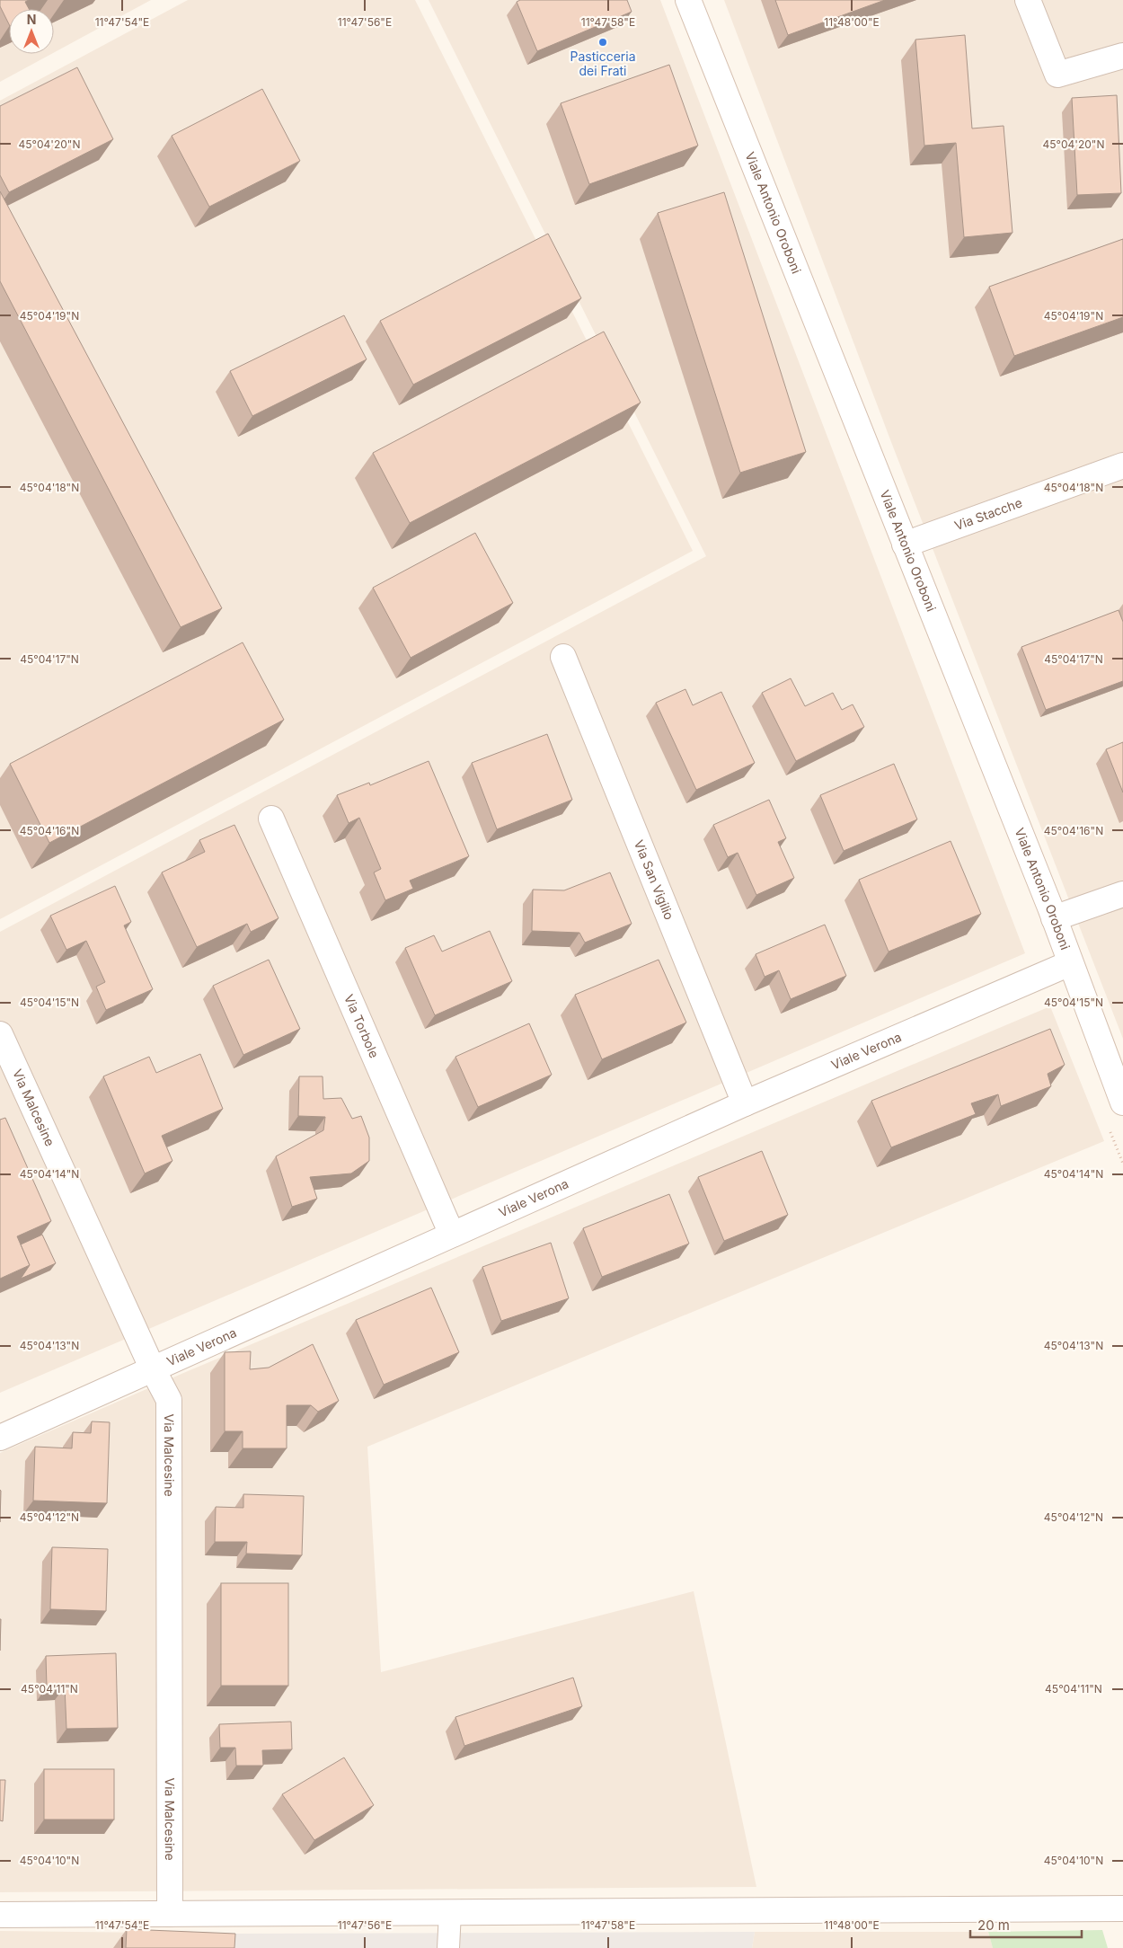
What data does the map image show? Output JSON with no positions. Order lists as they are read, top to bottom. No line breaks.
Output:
{"streets":{"street":["Viale Antonio Oroboni","Via Stacche","Via San Vigilio","Via Torbole","Viale Verona","Via Malcesine"]},"crossings":[["Viale Antonio Oroboni","Via Stacche"],["Viale Antonio Oroboni","Viale Verona"],["Via San Vigilio","Viale Verona"],["Via Torbole","Viale Verona"],["Viale Verona","Via Malcesine"]],"places":["Pasticceria dei Frati"],"scale_bar":"20 m","north":"top","coordinates":["11°47'54\"E","11°47'56\"E","11°47'58\"E","11°48'00\"E","45°04'20\"N","45°04'19\"N","45°04'18\"N","45°04'17\"N","45°04'16\"N","45°04'15\"N","45°04'14\"N","45°04'13\"N","45°04'12\"N","45°04'11\"N","45°04'10\"N"]}
